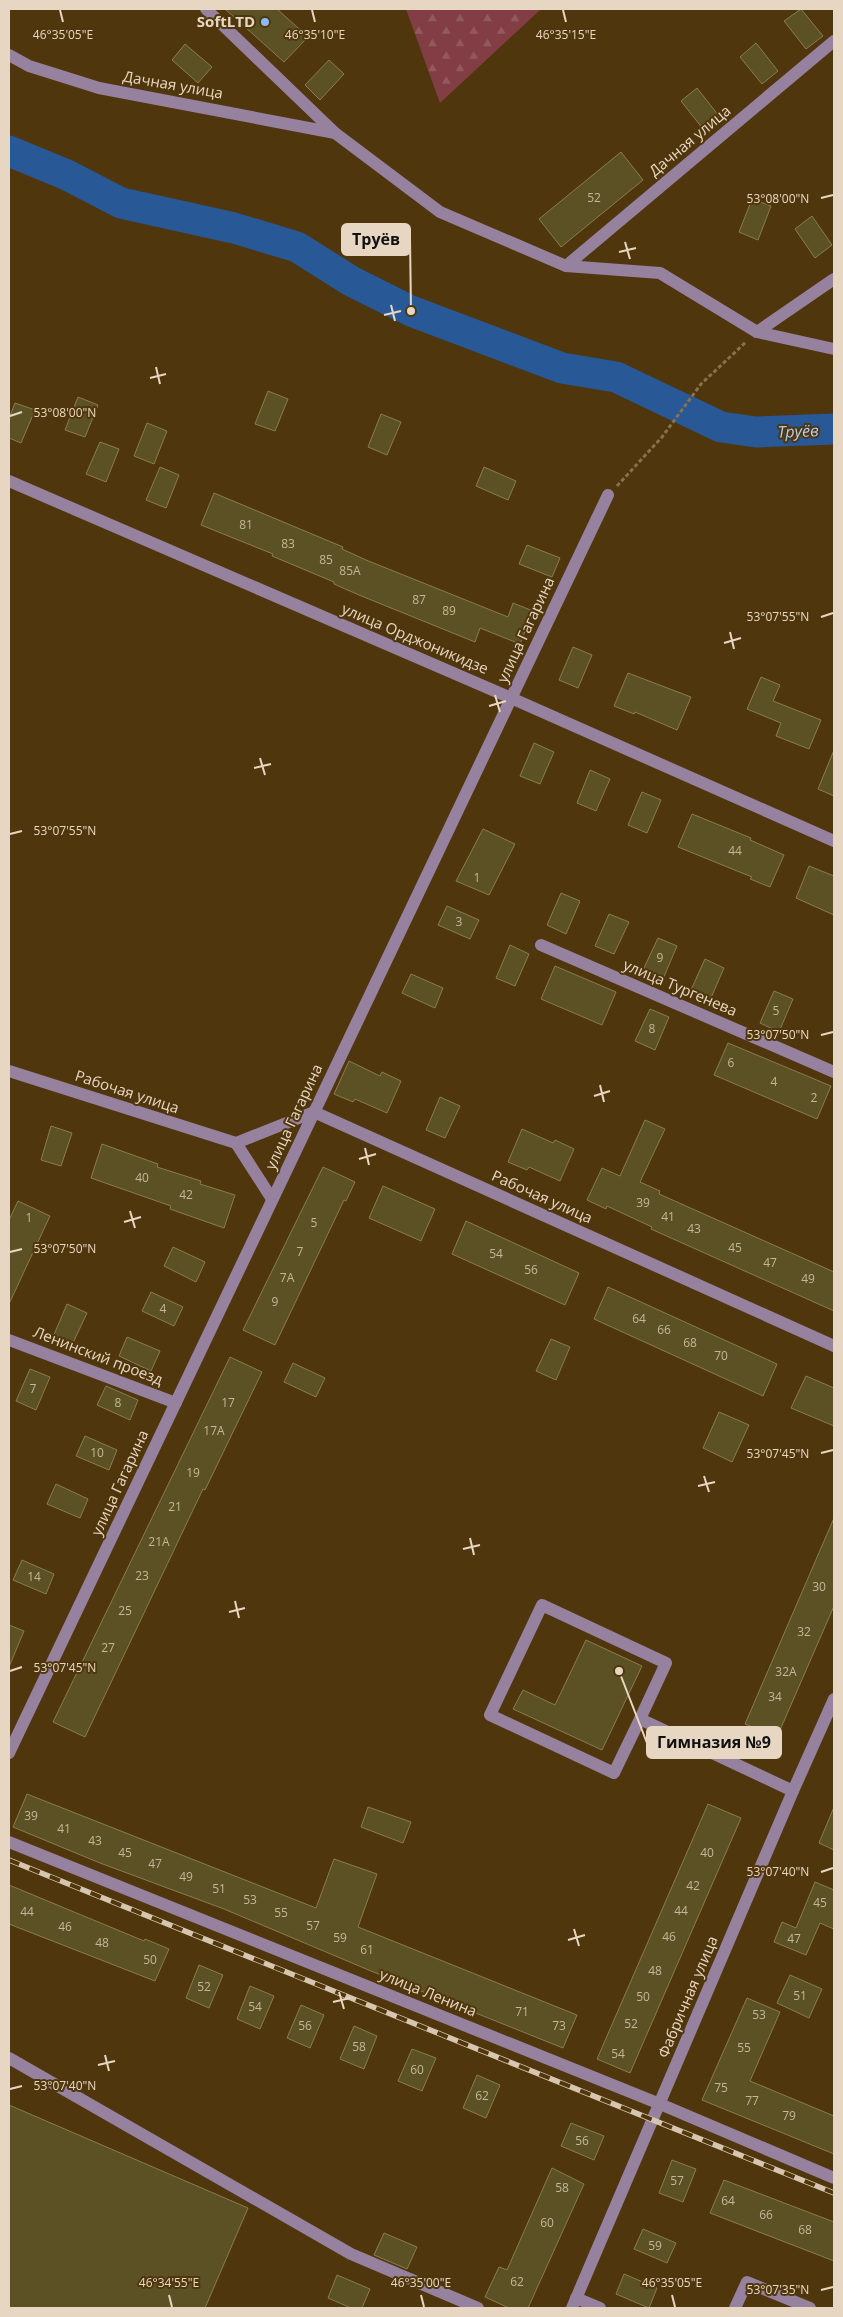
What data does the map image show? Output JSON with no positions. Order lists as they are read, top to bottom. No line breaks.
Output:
{"streets":{"street":["Дачная улица","улица Гагарина","улица Орджоникидзе","улица Тургенева","Рабочая улица","Ленинский проезд","улица Ленина","Фабричная улица"]},"crossings":[["улица Гагарина","улица Орджоникидзе"],["улица Гагарина","Рабочая улица"],["улица Гагарина","Ленинский проезд"],["улица Ленина","Фабричная улица"]],"water":["Труёв"],"places":["SoftLTD","Труёв","Гимназия №9"],"house_numbers":["52","81","83","85","85А","87","89","44","1","3","9","5","8","6","4","2","40","42","39","41","1","5","43","45","7","54","47","56","7А","49","9","4","64","66","68","70","7","8","17","17А","10","19","21","21А","23","14","30","25","32","27","32А","34","39","41","43","45","40","47","49","42","51","53","45","44","44","55","57","46","46","59","47","48","61","50","48","52","51","50","54","71","53","52","56","73","58","55","54","60","75","62","77","79","56","57","58","64","66","60","68","59","62"],"coordinates":["46°35'05\"E","46°35'10\"E","46°35'15\"E","53°08'00\"N","53°07'55\"N","53°07'50\"N","53°07'45\"N","53°07'40\"N","46°34'55\"E","46°35'00\"E","53°07'35\"N"]}
